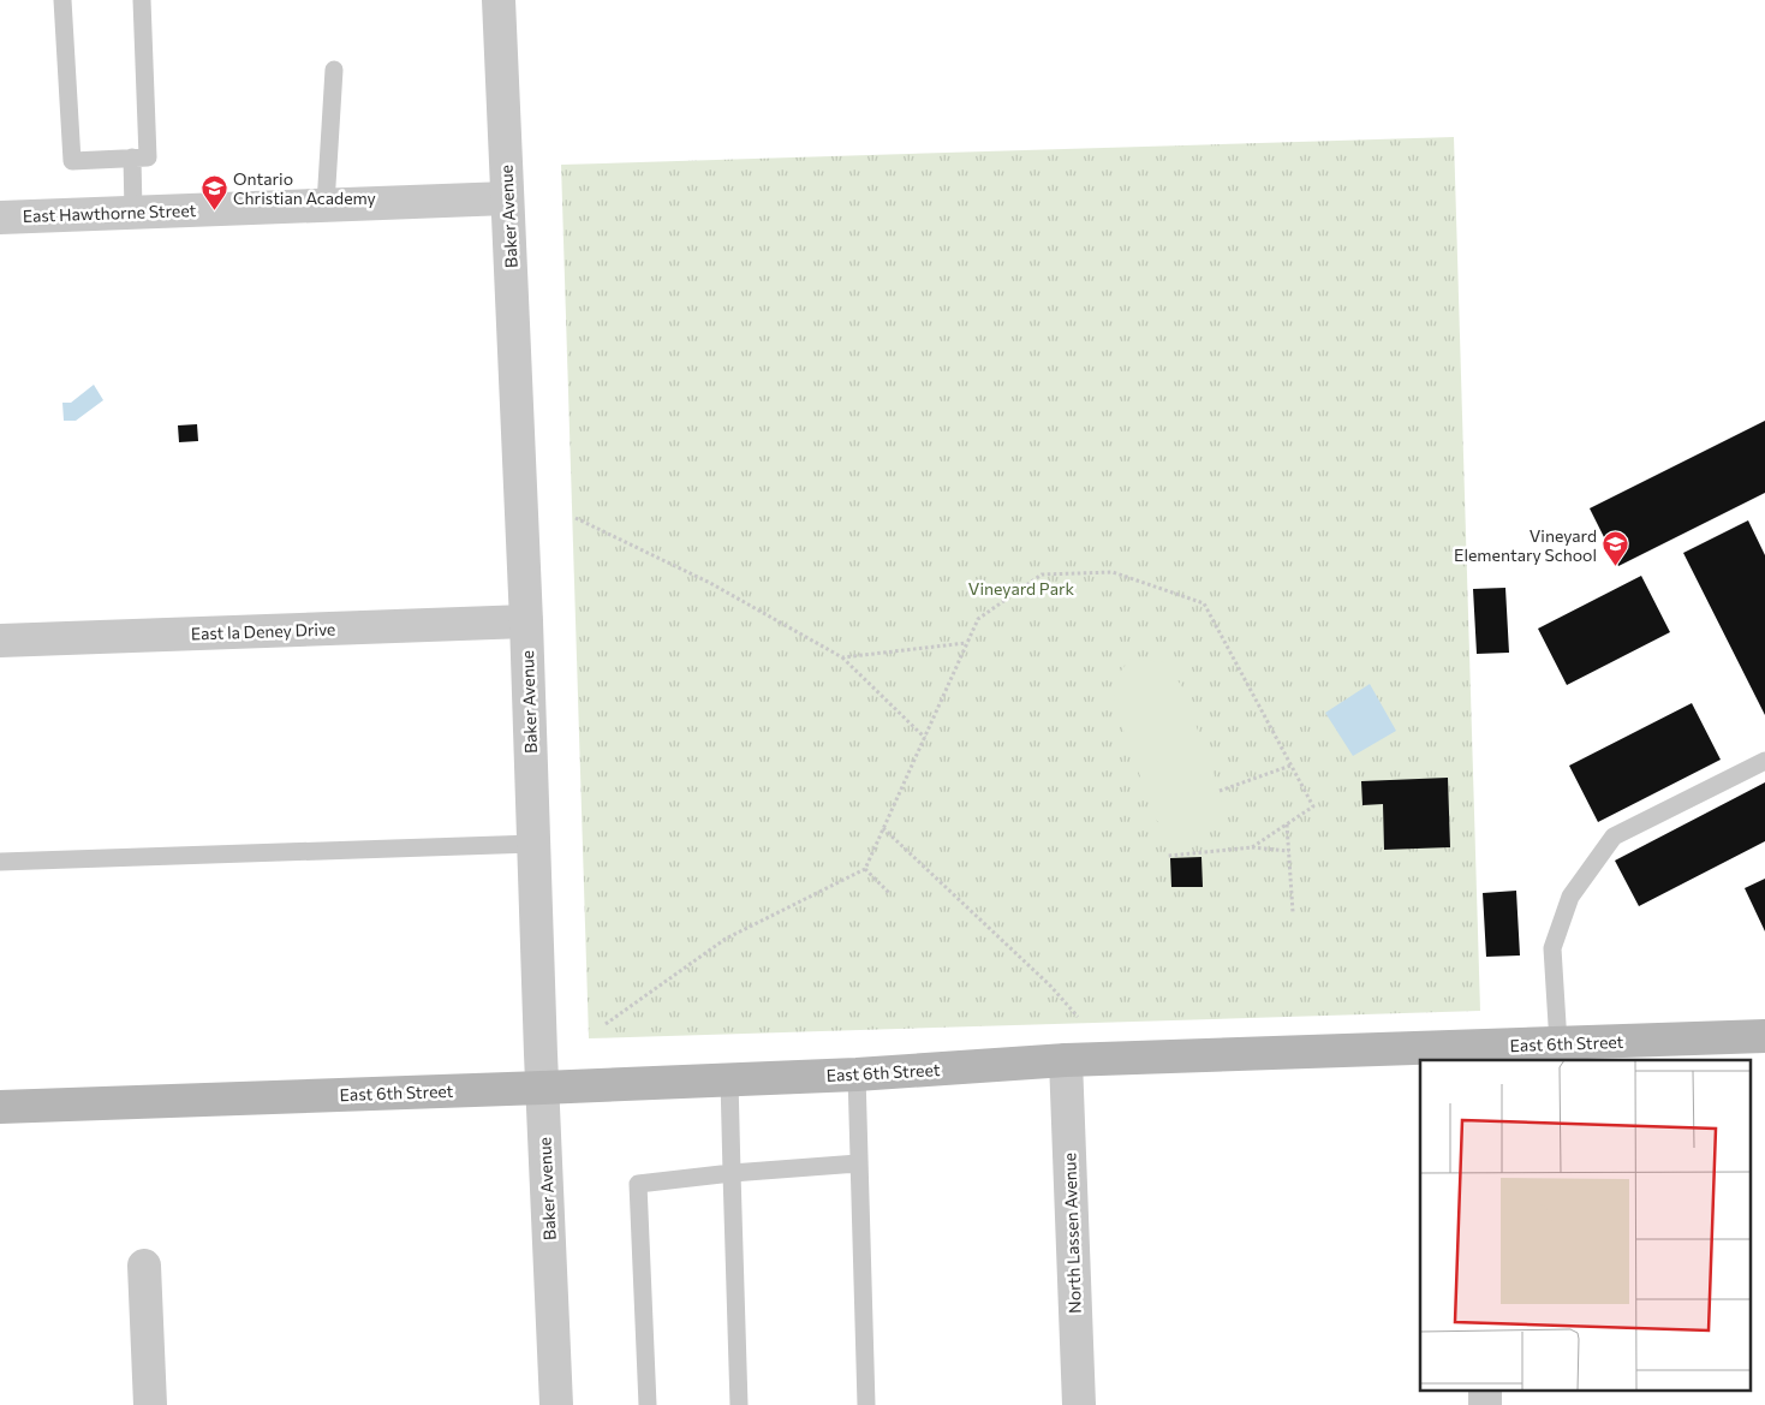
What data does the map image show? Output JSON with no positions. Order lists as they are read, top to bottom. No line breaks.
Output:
{"streets":{"main road":["East 6th Street"],"street":["East Hawthorne Street","Baker Avenue","East la Deney Drive","North Lassen Avenue"]},"crossings":[["East Hawthorne Street","Baker Avenue"],["Baker Avenue","East la Deney Drive"],["Baker Avenue","East 6th Street"],["East 6th Street","North Lassen Avenue"]],"parks":["Vineyard Park"],"places":{"school or university":["Ontario Christian Academy","Vineyard Elementary School"]}}
